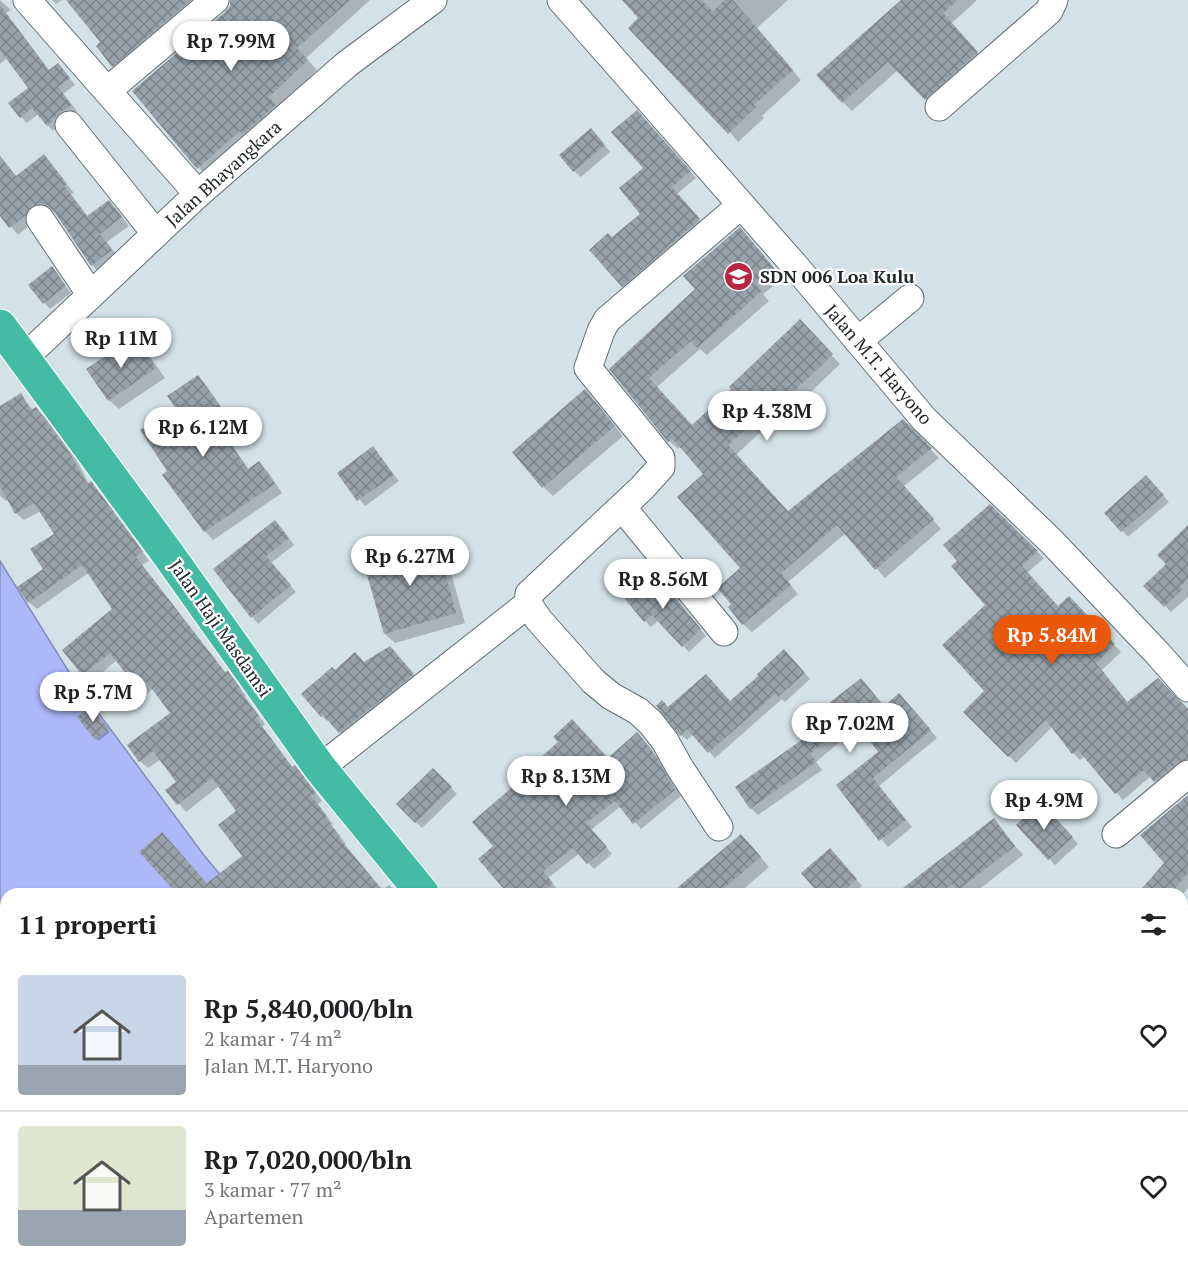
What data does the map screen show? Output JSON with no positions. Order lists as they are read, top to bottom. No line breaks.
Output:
{"streets":{"highway":["Jalan Haji Masdamsi"],"street":["Jalan Bhayangkara","Jalan M.T. Haryono"]},"crossings":[["Jalan Bhayangkara","Jalan Haji Masdamsi"]],"places":{"school or university":["SDN 006 Loa Kulu"]},"page":{"price":["Rp 7.99M","Rp 11M","Rp 4.38M","Rp 6.12M","Rp 6.27M","Rp 8.56M","Rp 5.84M","Rp 5.7M","Rp 7.02M","Rp 8.13M","Rp 4.9M"],"heading":"11 properti","list":[{"name":"Rp 5,840,000/bln","note":"2 kamar · 74 m² · Jalan M.T. Haryono"},{"name":"Rp 7,020,000/bln","note":"3 kamar · 77 m² · Apartemen"}]}}
